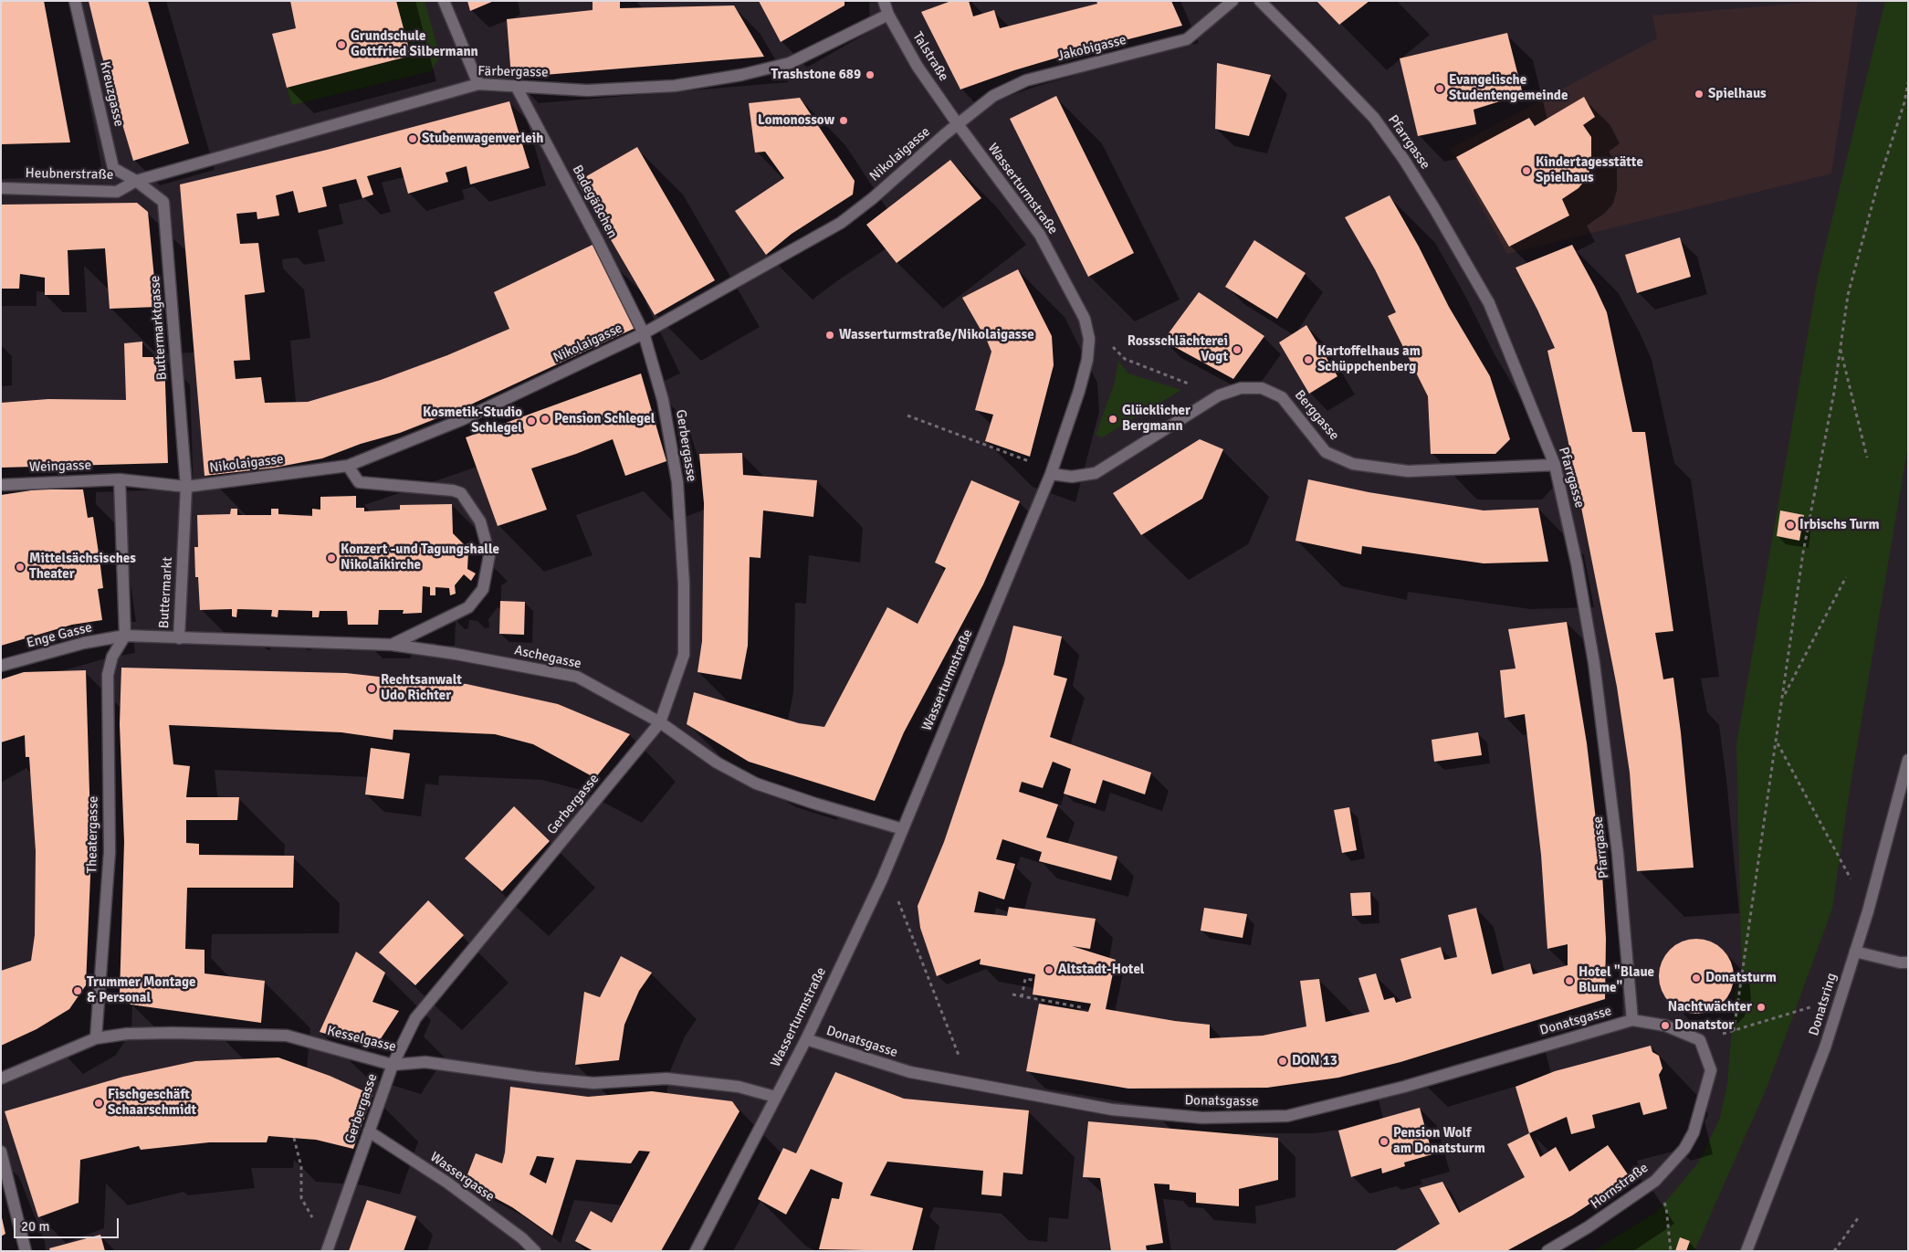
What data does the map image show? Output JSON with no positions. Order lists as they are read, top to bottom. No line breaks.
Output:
{"streets":{"street":["Jakobigasse","Talstraße","Färbergasse","Kreuzgasse","Pfarrgasse","Nikolaigasse","Heubnerstraße","Wasserturmstraße","Badegäßchen","Buttermarktgasse","Berggasse","Gerbergasse","Weingasse","Buttermarkt","Enge Gasse","Aschegasse","Theatergasse","Donatsring","Donatsgasse","Kesselgasse","Wassergasse","Hornstraße"]},"crossings":[["Jakobigasse","Talstraße"],["Jakobigasse","Nikolaigasse"],["Jakobigasse","Wasserturmstraße"],["Talstraße","Färbergasse"],["Talstraße","Nikolaigasse"],["Talstraße","Wasserturmstraße"],["Färbergasse","Kreuzgasse"],["Färbergasse","Heubnerstraße"],["Färbergasse","Badegäßchen"],["Färbergasse","Buttermarktgasse"],["Kreuzgasse","Heubnerstraße"],["Kreuzgasse","Buttermarktgasse"],["Pfarrgasse","Berggasse"],["Pfarrgasse","Donatsgasse"],["Pfarrgasse","Hornstraße"],["Nikolaigasse","Wasserturmstraße"],["Nikolaigasse","Badegäßchen"],["Nikolaigasse","Buttermarktgasse"],["Nikolaigasse","Gerbergasse"],["Nikolaigasse","Buttermarkt"],["Heubnerstraße","Buttermarktgasse"],["Wasserturmstraße","Berggasse"],["Wasserturmstraße","Aschegasse"],["Wasserturmstraße","Donatsgasse"],["Wasserturmstraße","Kesselgasse"],["Badegäßchen","Gerbergasse"],["Buttermarktgasse","Buttermarkt"],["Gerbergasse","Aschegasse"],["Gerbergasse","Kesselgasse"],["Gerbergasse","Wassergasse"],["Buttermarkt","Enge Gasse"],["Buttermarkt","Aschegasse"],["Buttermarkt","Theatergasse"],["Enge Gasse","Theatergasse"],["Theatergasse","Kesselgasse"],["Donatsgasse","Hornstraße"]],"places":["Grundschule Gottfried Silbermann","Trashstone 689","Evangelische Studentengemeinde","Spielhaus","Lomonossow","Stubenwagenverleih","Kindertagesstätte Spielhaus","Wasserturmstraße/Nikolaigasse","Rossschlächterei Vogt","Kartoffelhaus am Schüppchenberg","Pension Schlegel","Glücklicher Bergmann","Kosmetik-Studio Schlegel","Irbischs Turm","Konzert -und Tagungshalle Nikolaikirche","Mittelsächsisches Theater","Rechtsanwalt Udo Richter","Altstadt-Hotel","Donatsturm","Hotel \"Blaue Blume\"","Trummer Montage & Personal","Nachtwächter","Donatstor","DON 13","Fischgeschäft Schaarschmidt","Pension Wolf am Donatsturm"],"scale_bar":"20 m"}
